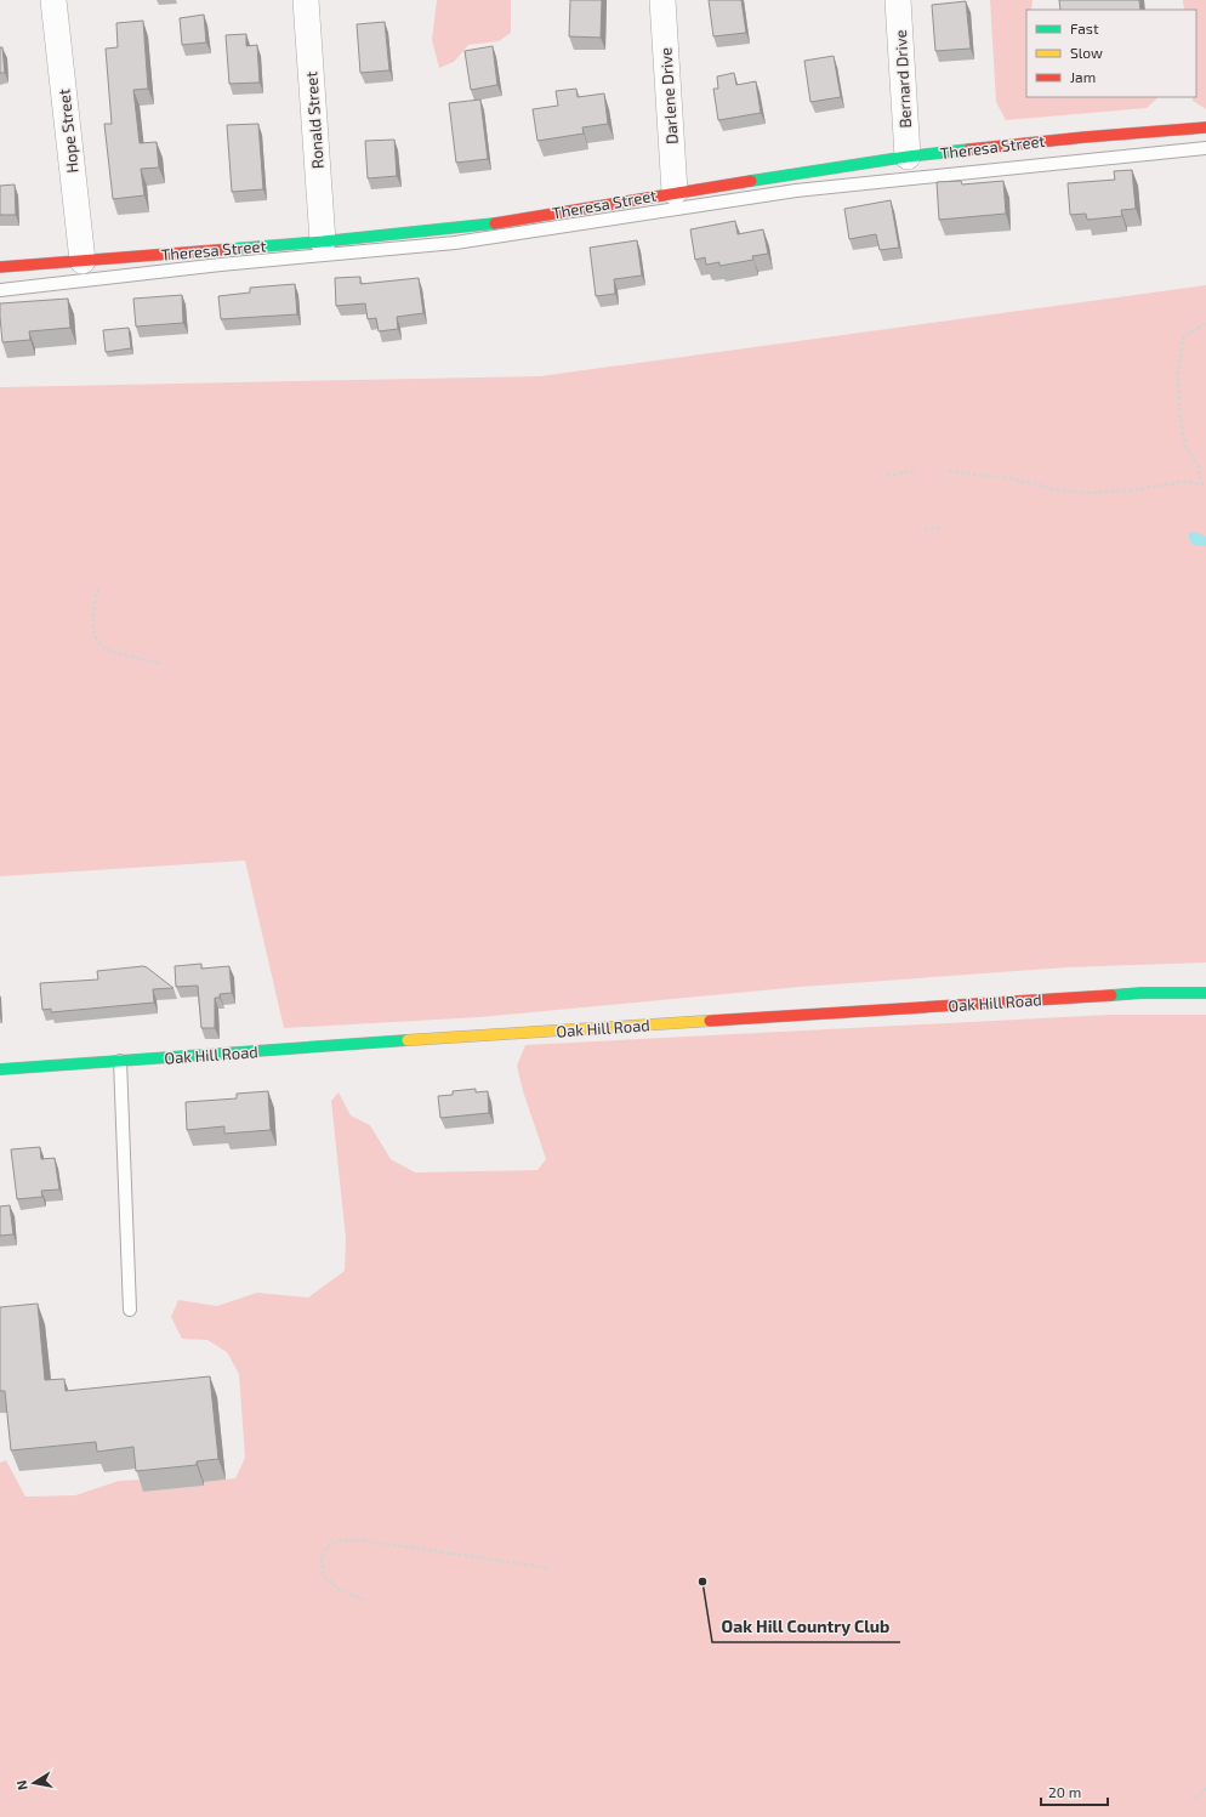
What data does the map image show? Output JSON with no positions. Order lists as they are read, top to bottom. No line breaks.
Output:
{"streets":{"street":["Bernard Drive","Darlene Drive","Ronald Street","Hope Street","Theresa Street","Oak Hill Road"]},"crossings":[["Bernard Drive","Theresa Street"],["Darlene Drive","Theresa Street"],["Ronald Street","Theresa Street"],["Hope Street","Theresa Street"]],"places":["Oak Hill Country Club"],"legend":["Fast","Slow","Jam"],"scale_bar":"20 m","north":"left"}
